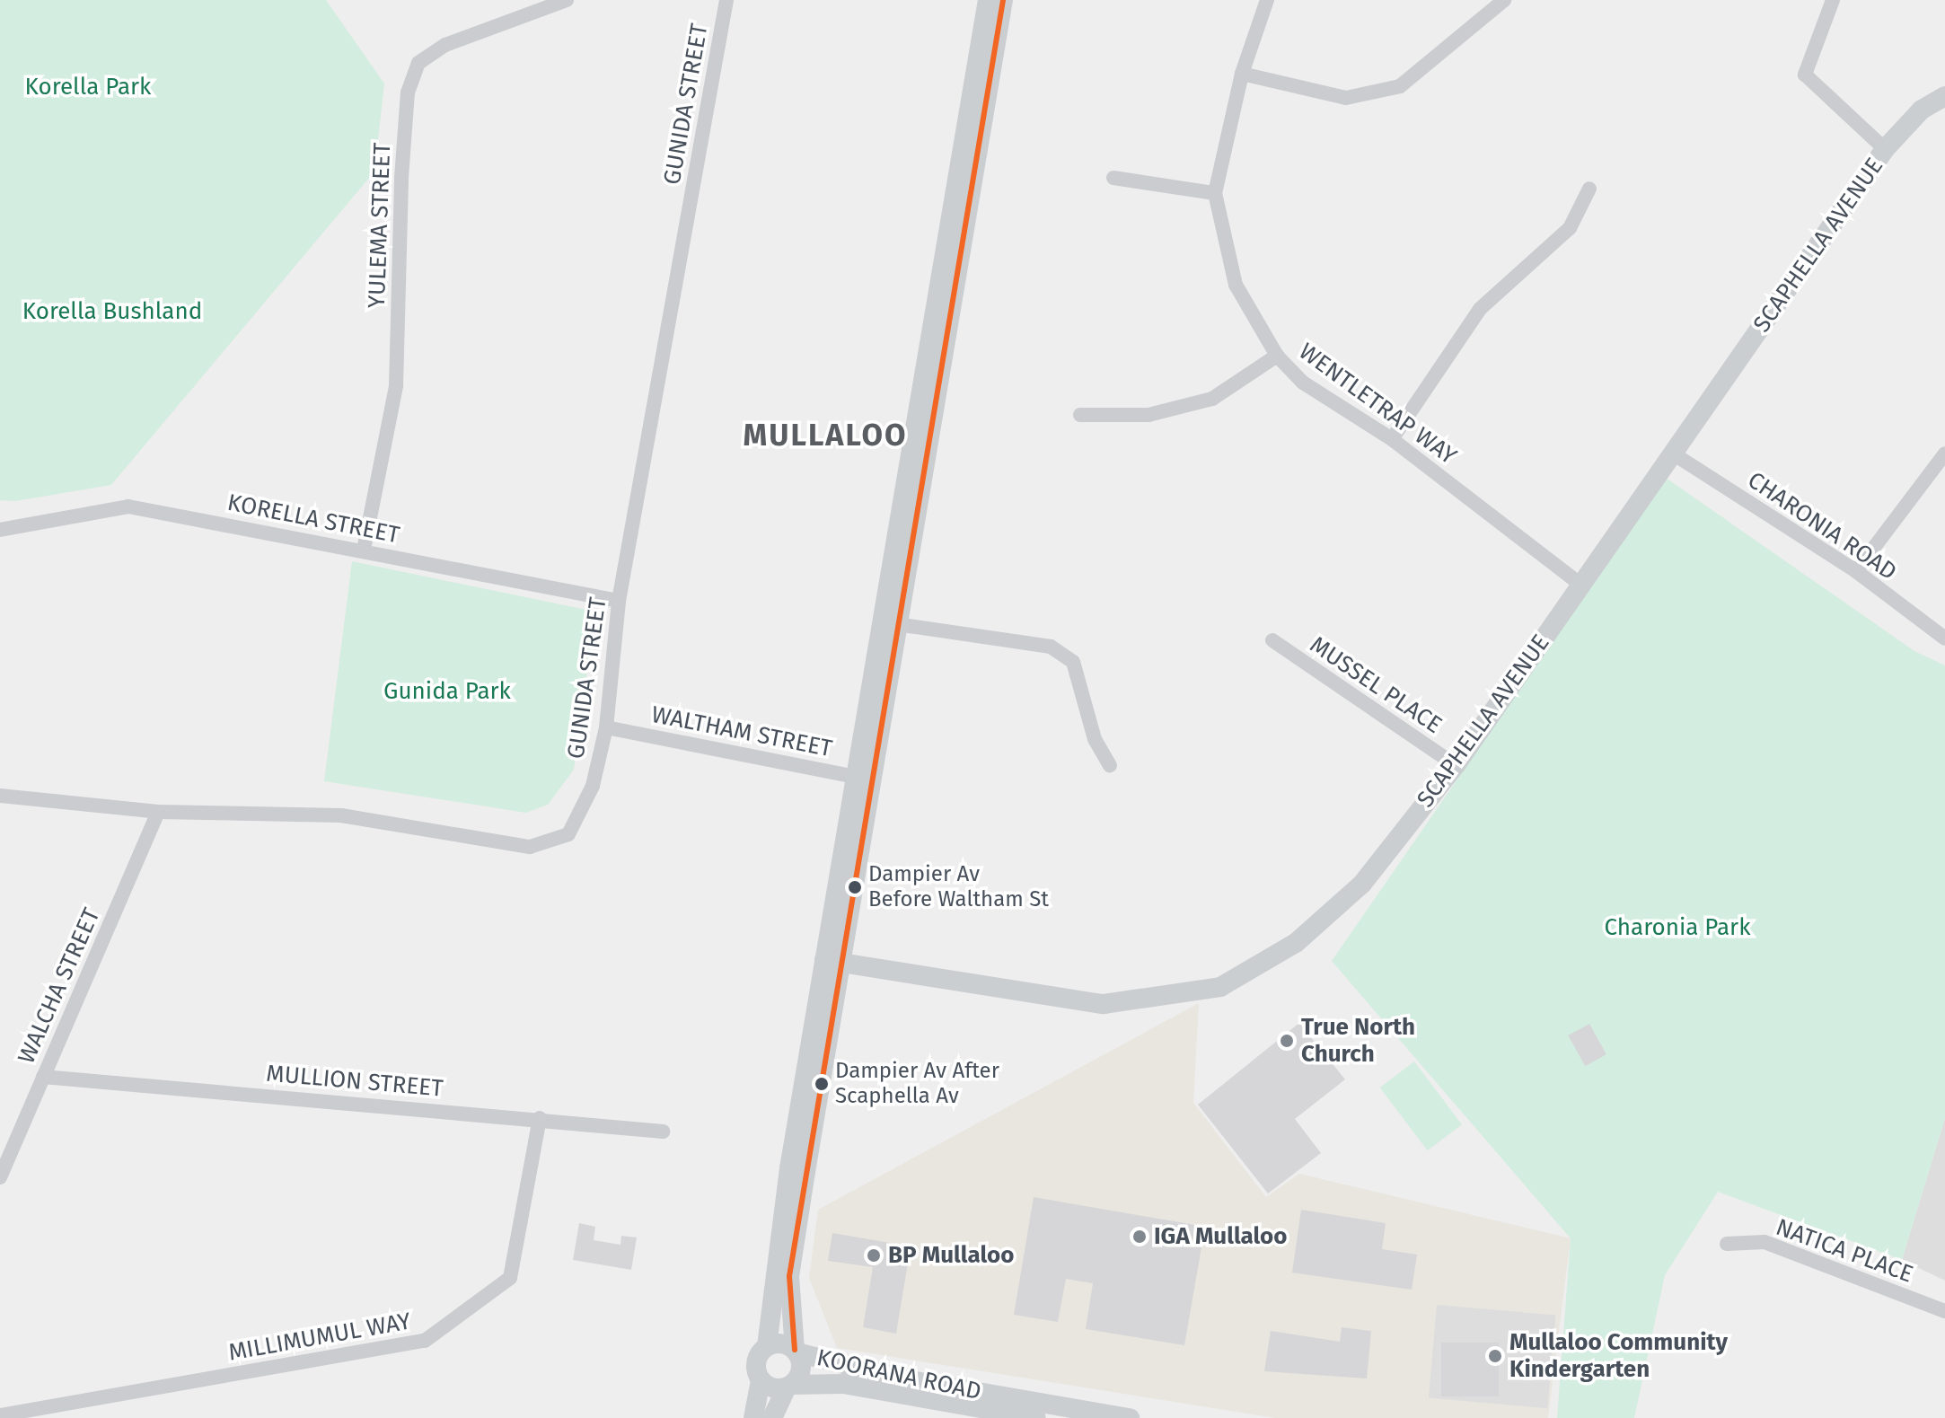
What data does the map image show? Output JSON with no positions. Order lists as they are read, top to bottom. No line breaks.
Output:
{"streets":{"main road":["SCAPHELLA AVENUE","KOORANA ROAD"],"street":["GUNIDA STREET","YULEMA STREET","WENTLETRAP WAY","KORELLA STREET","CHARONIA ROAD","MUSSEL PLACE","WALTHAM STREET","WALCHA STREET","MULLION STREET","NATICA PLACE","MILLIMUMUL WAY"]},"crossings":[["GUNIDA STREET","KORELLA STREET"],["GUNIDA STREET","WALTHAM STREET"],["GUNIDA STREET","WALCHA STREET"],["YULEMA STREET","KORELLA STREET"],["SCAPHELLA AVENUE","WENTLETRAP WAY"],["SCAPHELLA AVENUE","CHARONIA ROAD"],["SCAPHELLA AVENUE","MUSSEL PLACE"],["WALCHA STREET","MULLION STREET"],["MULLION STREET","MILLIMUMUL WAY"]],"districts":["MULLALOO"],"parks":["Korella Park","Korella Bushland","Gunida Park","Charonia Park"],"places":["Dampier Av Before Waltham St","True North Church","Dampier Av After Scaphella Av","IGA Mullaloo","BP Mullaloo","Mullaloo Community Kindergarten"]}
